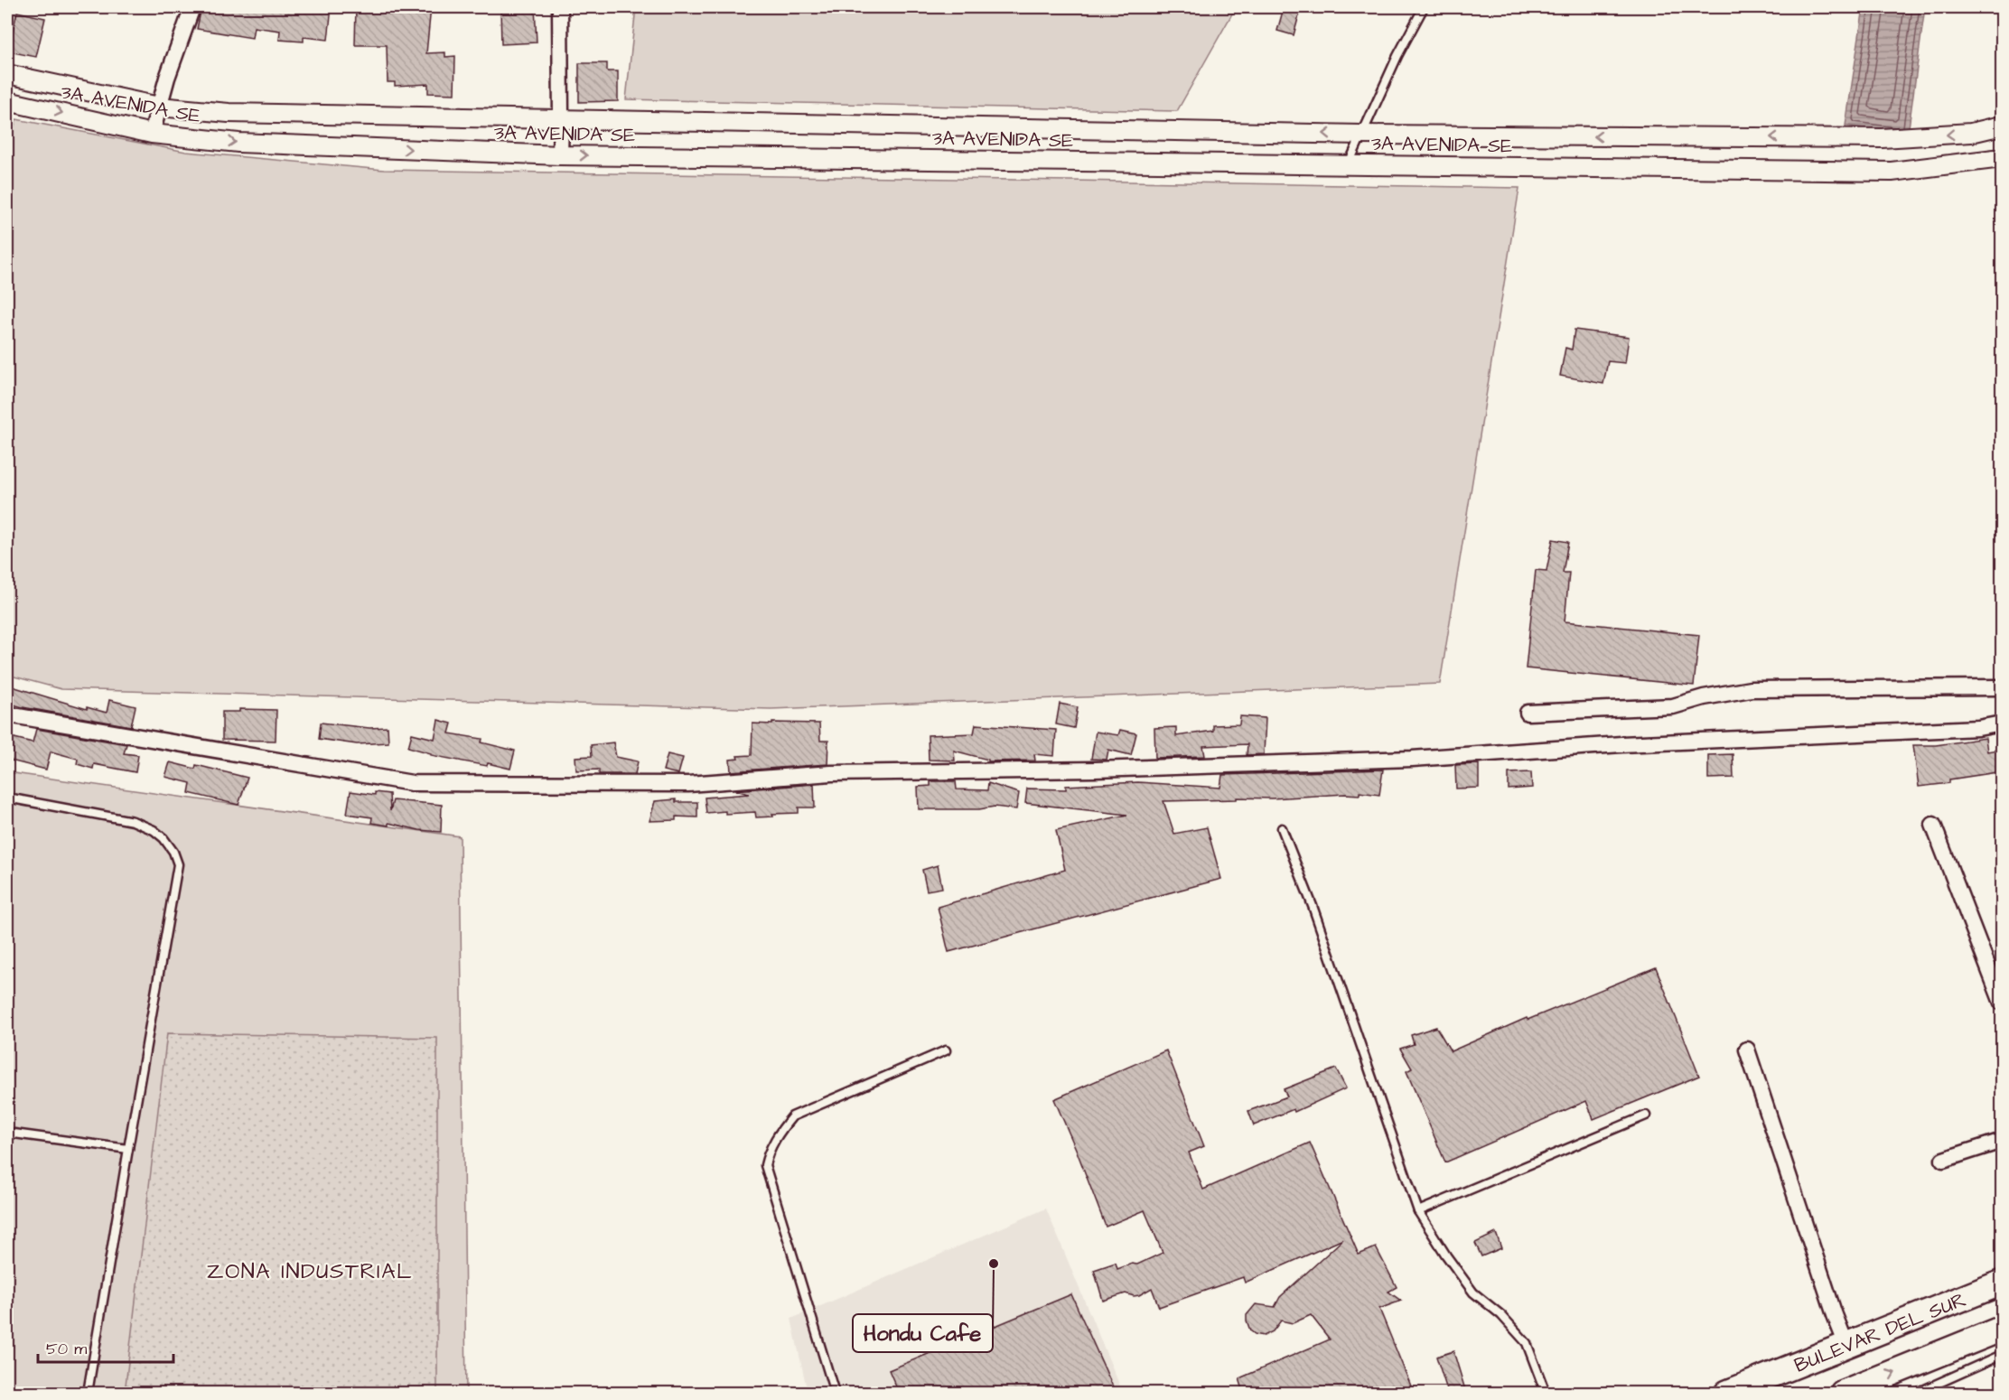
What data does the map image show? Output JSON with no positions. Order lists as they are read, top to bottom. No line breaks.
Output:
{"streets":{"highway":["BULEVAR DEL SUR"],"street":["3A AVENIDA SE"]},"districts":["ZONA INDUSTRIAL"],"places":["Hondu Cafe"],"scale_bar":"50 m"}
